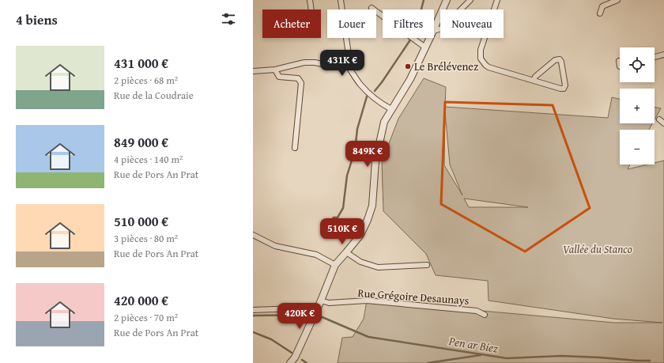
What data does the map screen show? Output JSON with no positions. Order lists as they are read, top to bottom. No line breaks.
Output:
{"streets":{"street":["Rue Grégoire Desaunays"]},"water":["Pen ar Biez"],"parks":["Vallée du Stanco"],"places":["Le Brélévenez"],"page":{"heading":"4 biens","chip":["Acheter","Louer","Filtres","Nouveau"],"list":[{"name":"431 000 €","note":"2 pièces · 68 m² · Rue de la Coudraie"},{"name":"849 000 €","note":"4 pièces · 140 m² · Rue de Pors An Prat"},{"name":"510 000 €","note":"3 pièces · 80 m² · Rue de Pors An Prat"},{"name":"420 000 €","note":"2 pièces · 70 m² · Rue de Pors An Prat"}],"map_buttons":["+","−"],"price":["431K €","849K €","510K €","420K €"]}}
